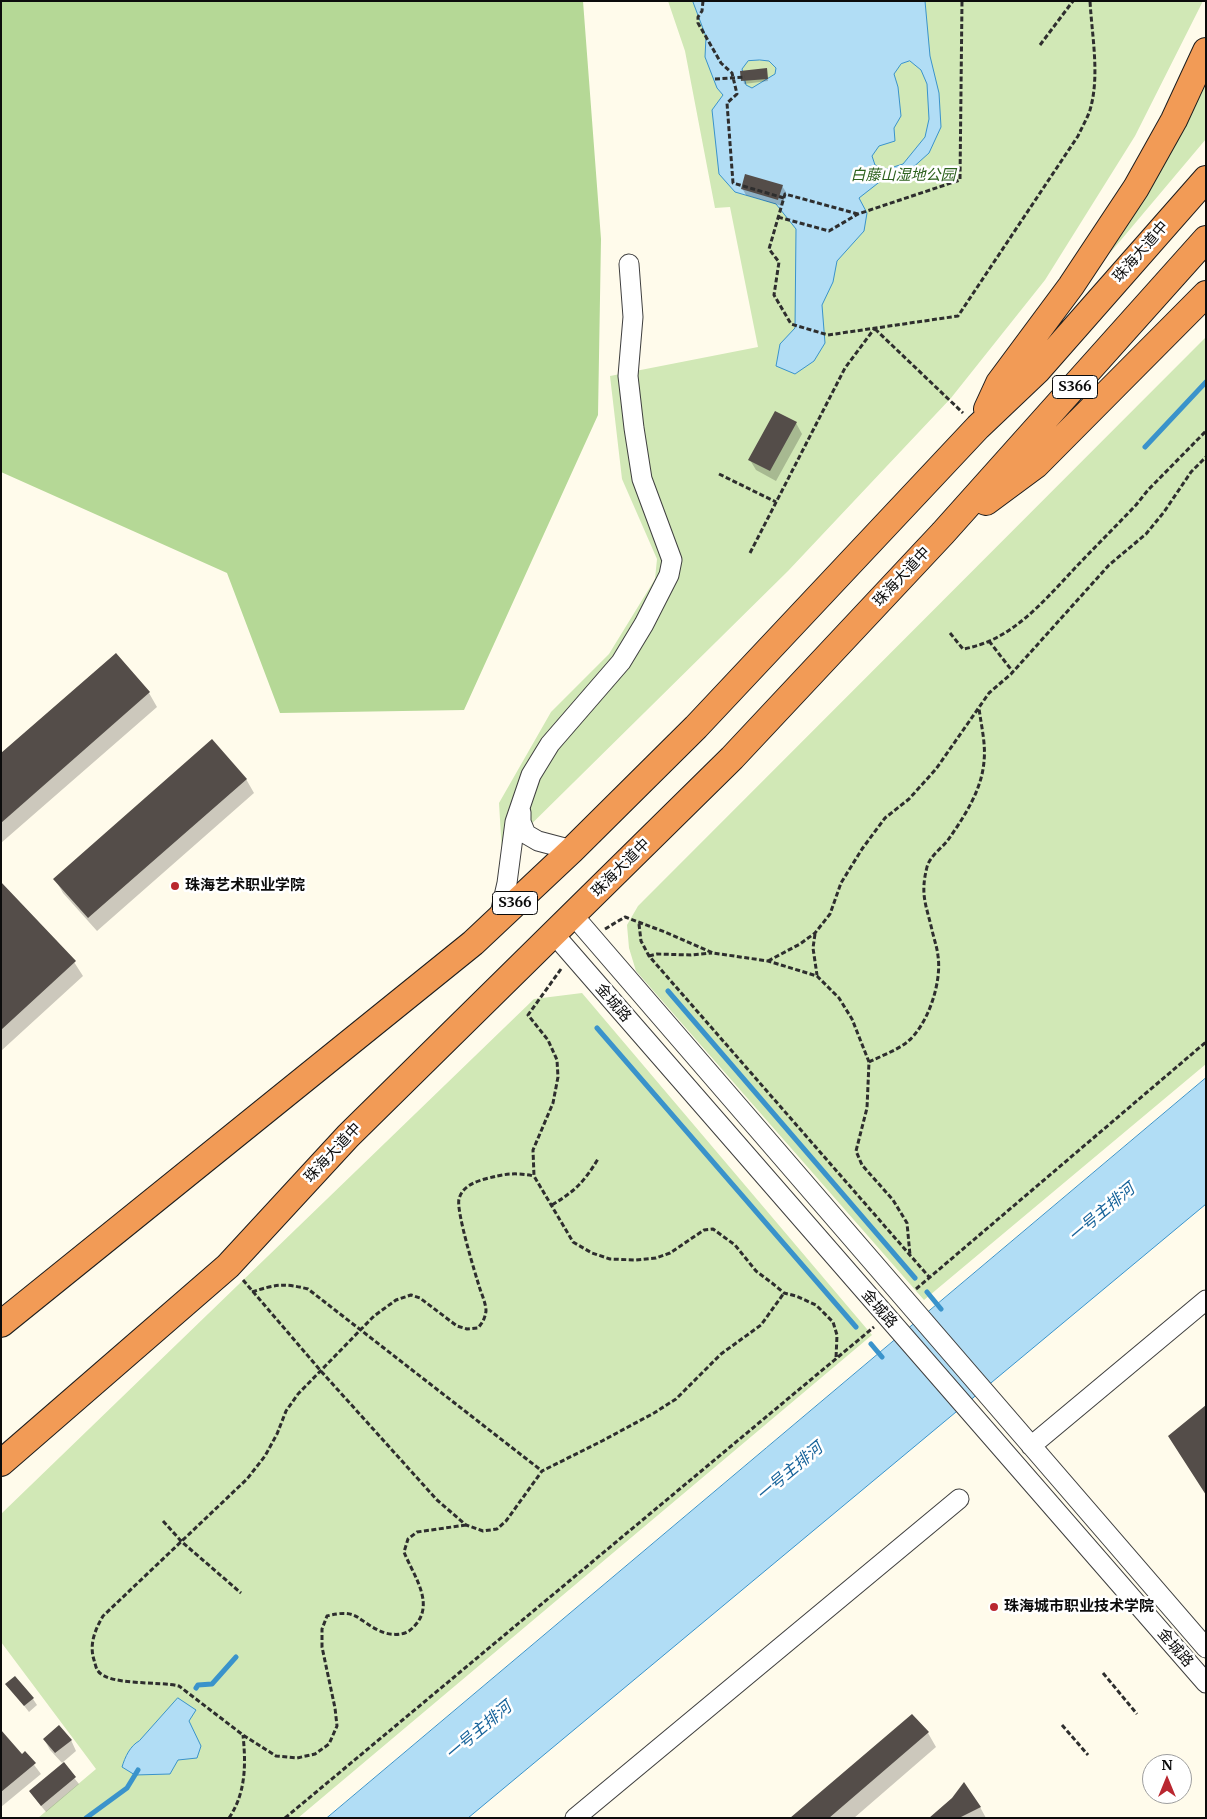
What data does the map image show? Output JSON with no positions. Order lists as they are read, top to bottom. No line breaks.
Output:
{"streets":{"highway":["珠海大道中","S366"],"street":["金城路"]},"crossings":[["珠海大道中","金城路"]],"water":["一号主排河"],"parks":["白藤山湿地公园"],"places":["珠海艺术职业学院","珠海城市职业技术学院"],"north":"top"}
